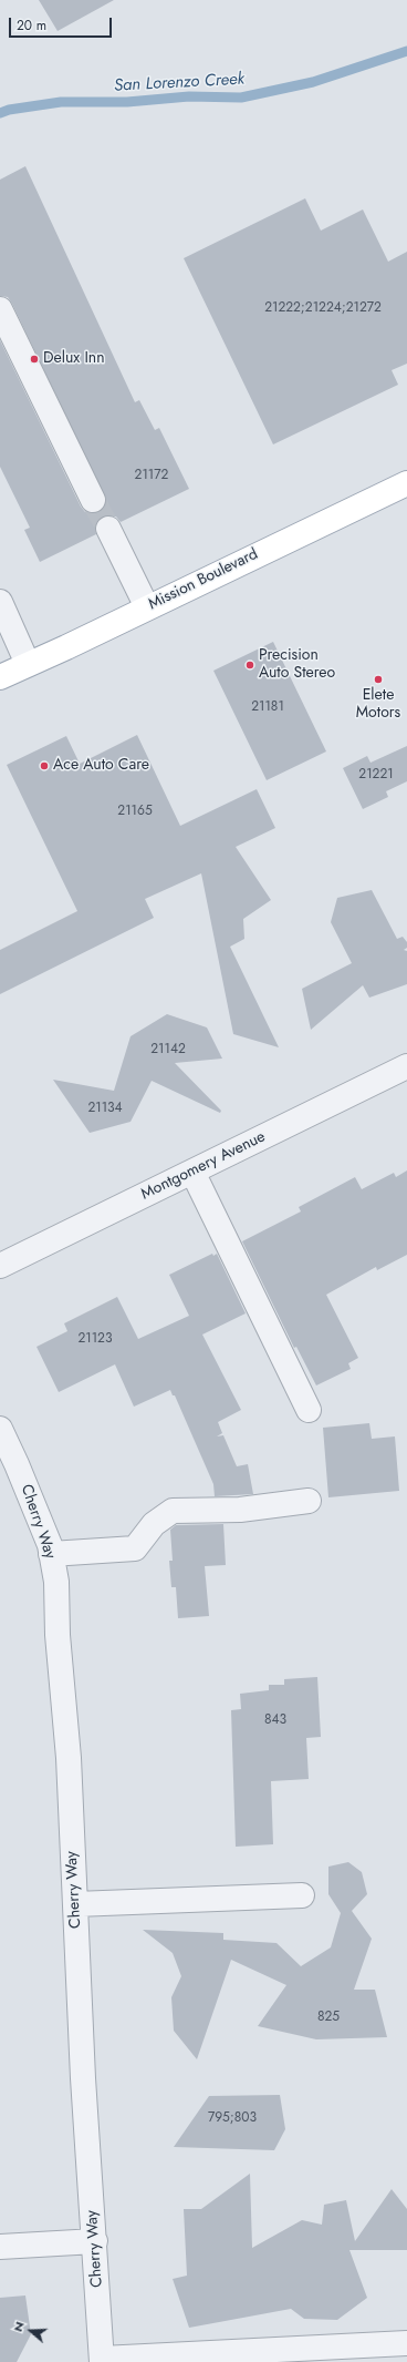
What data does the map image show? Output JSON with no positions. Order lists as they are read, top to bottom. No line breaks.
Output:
{"streets":{"main road":["Mission Boulevard"],"street":["Montgomery Avenue","Cherry Way"]},"water":["San Lorenzo Creek"],"places":["Delux Inn","Precision Auto Stereo","Elete Motors","Ace Auto Care"],"house_numbers":["21222;21224;21272","21172","21181","21221","21165","21142","21134","21123","843","825","795;803"],"scale_bar":"20 m","north":"left"}
